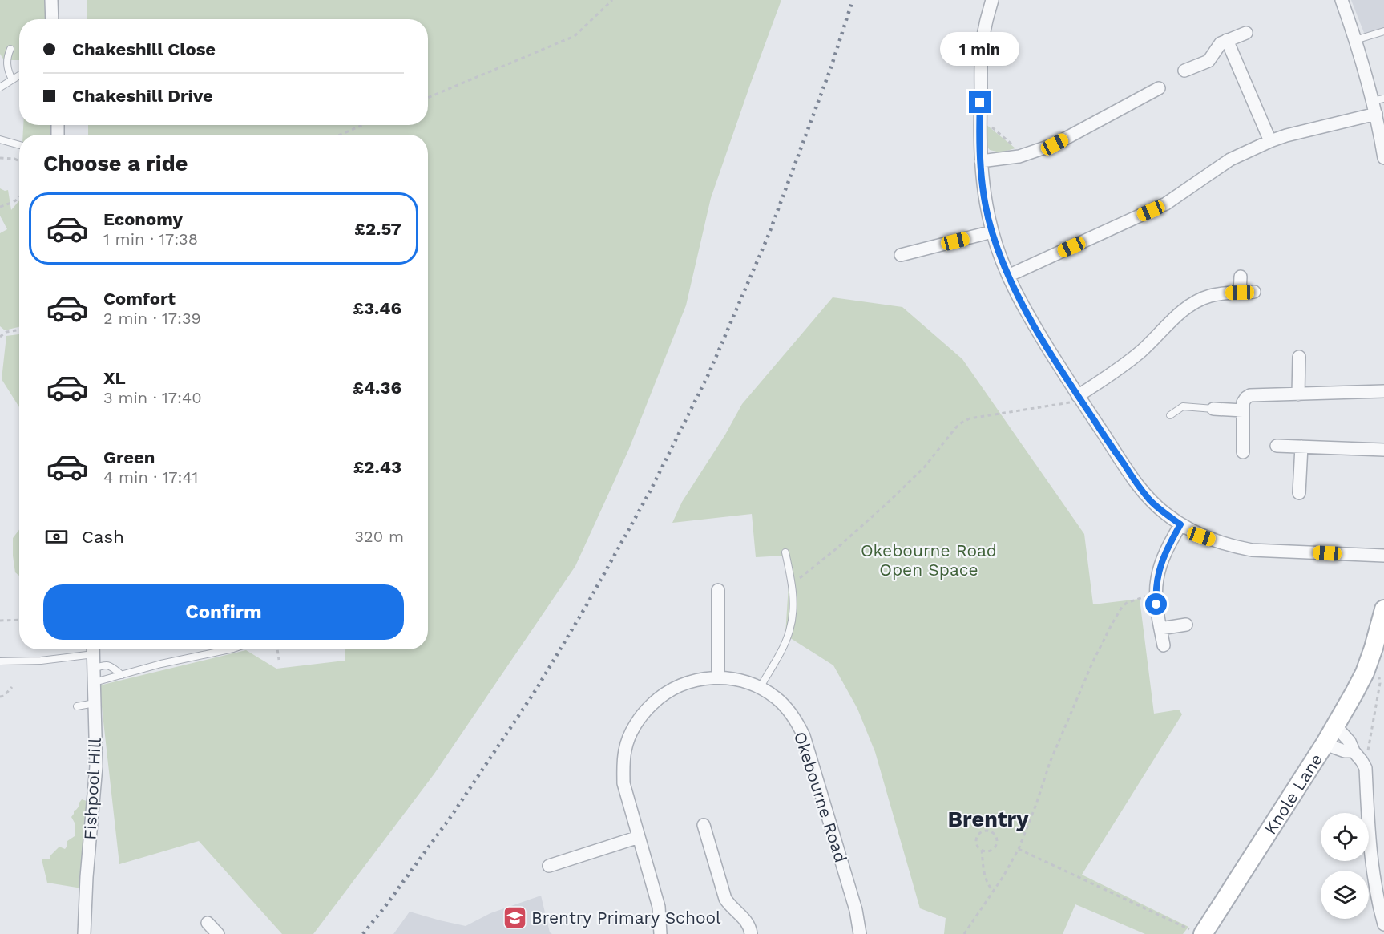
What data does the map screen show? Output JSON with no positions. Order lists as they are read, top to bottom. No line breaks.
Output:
{"streets":{"street":["Fishpool Hill","Knole Lane","Okebourne Road"]},"districts":["Brentry"],"parks":["Okebourne Road Open Space"],"places":{"school or university":["Brentry Primary School"]},"page":{"banner":["Chakeshill Close","Chakeshill Drive"],"bubble":"1 min","heading":"Choose a ride","list":[{"name":"Economy","note":"1 min · 17:38","value":"£2.57"},{"name":"Comfort","note":"2 min · 17:39","value":"£3.46"},{"name":"XL","note":"3 min · 17:40","value":"£4.36"},{"name":"Green","note":"4 min · 17:41","value":"£2.43"}],"pay":["Cash","320 m"],"buttons":"Confirm"}}
